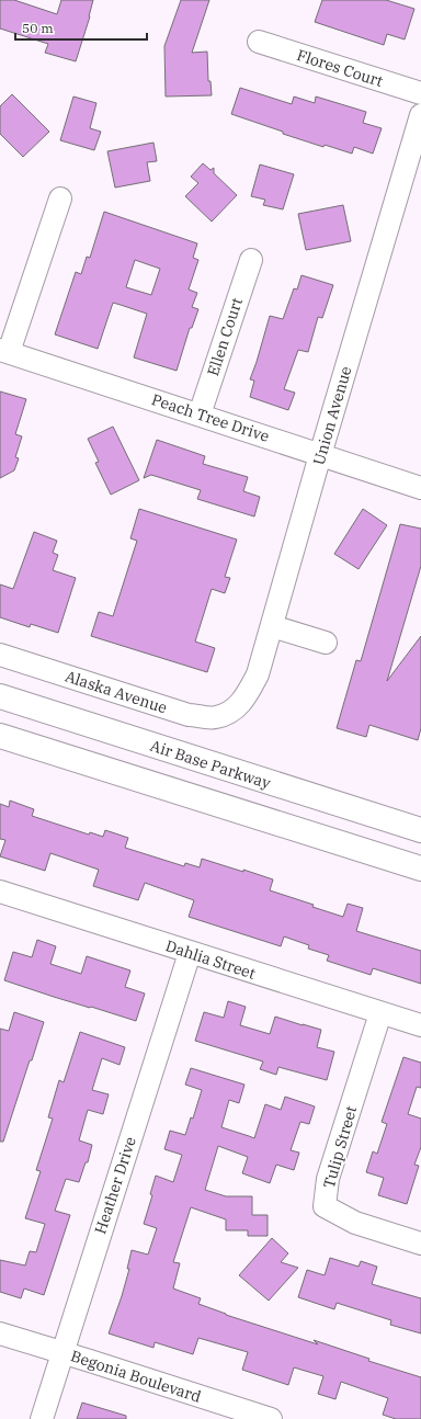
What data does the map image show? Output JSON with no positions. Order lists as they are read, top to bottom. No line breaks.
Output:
{"streets":{"main road":["Air Base Parkway"],"street":["Flores Court","Ellen Court","Union Avenue","Peach Tree Drive","Alaska Avenue","Dahlia Street","Tulip Street","Heather Drive","Begonia Boulevard"]},"crossings":[["Ellen Court","Peach Tree Drive"],["Union Avenue","Peach Tree Drive"],["Union Avenue","Alaska Avenue"],["Dahlia Street","Tulip Street"],["Dahlia Street","Heather Drive"],["Heather Drive","Begonia Boulevard"]],"scale_bar":"50 m"}
